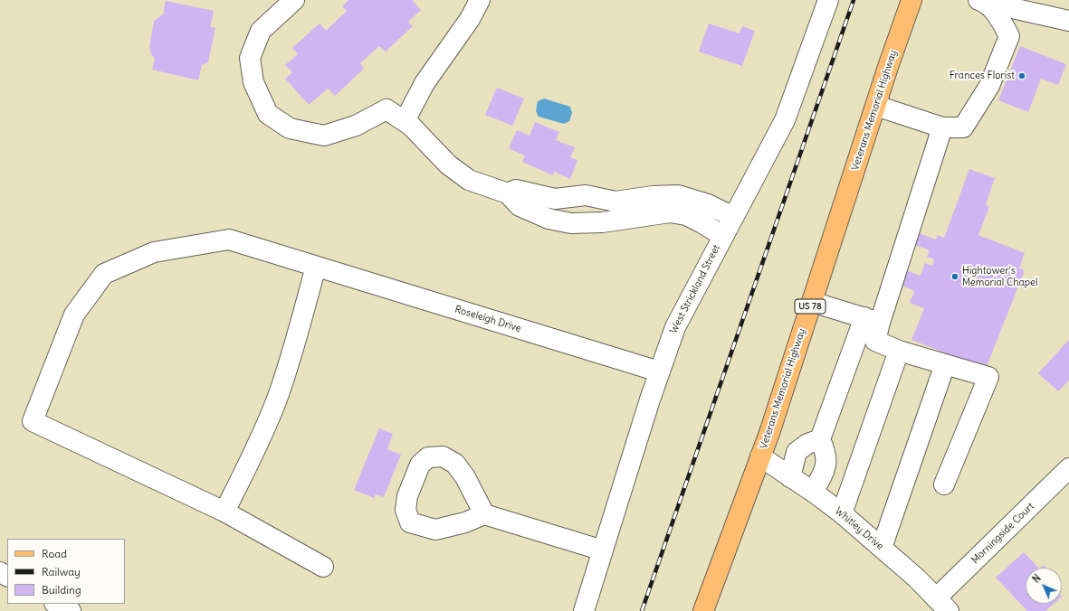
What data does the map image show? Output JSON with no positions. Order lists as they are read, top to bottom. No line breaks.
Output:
{"streets":{"main road":["Veterans Memorial Highway","US 78"],"street":["West Strickland Street","Roseleigh Drive","Whitley Drive","Morningside Court"]},"crossings":[["Veterans Memorial Highway","Whitley Drive"],["West Strickland Street","Roseleigh Drive"],["Whitley Drive","Morningside Court"]],"places":["Frances Florist","Hightower's Memorial Chapel"],"legend":["Road","Railway","Building"],"north":"top left"}
